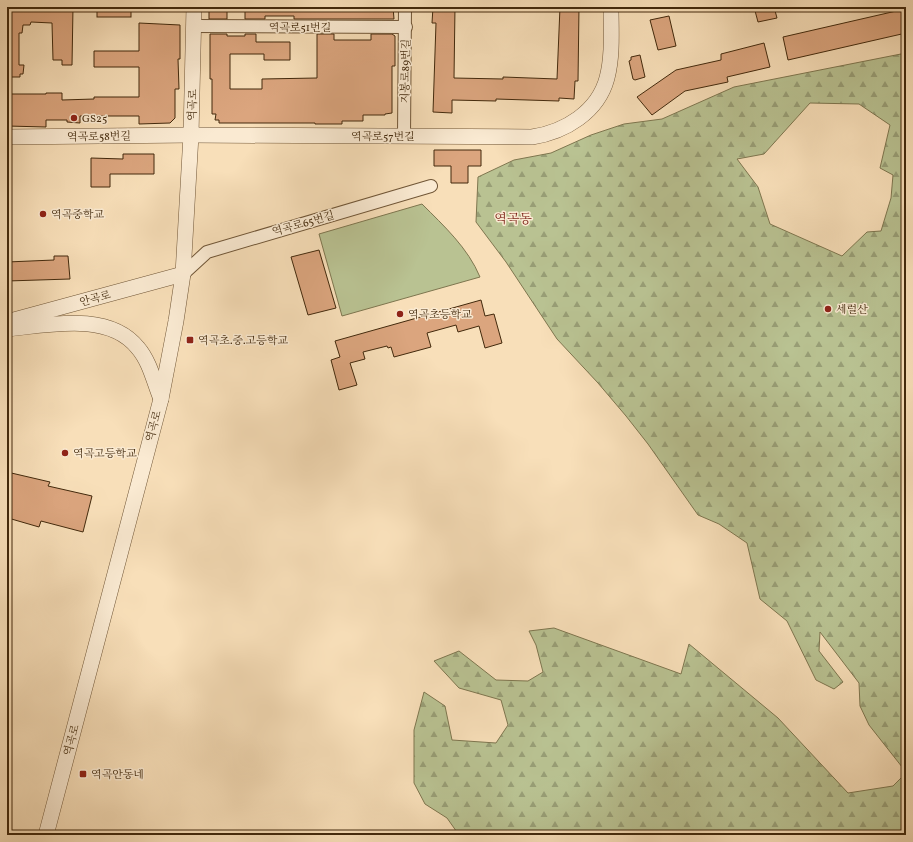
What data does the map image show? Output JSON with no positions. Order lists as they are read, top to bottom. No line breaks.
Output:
{"streets":{"street":["역곡로51번길","지봉로89번길","역곡로","역곡로58번길","역곡로57번길","역곡로65번길","안곡로"]},"crossings":[["역곡로51번길","지봉로89번길"],["역곡로51번길","역곡로"],["지봉로89번길","역곡로57번길"],["역곡로","역곡로58번길"],["역곡로","역곡로57번길"],["역곡로","역곡로65번길"],["역곡로","안곡로"],["역곡로58번길","역곡로57번길"],["역곡로65번길","안곡로"]],"districts":["역곡동"],"places":{"other":["GS25","역곡중학교","세럴산","역곡초등학교","역곡고등학교"],"transit":["역곡초.중.고등학교","역곡안동네"]}}
